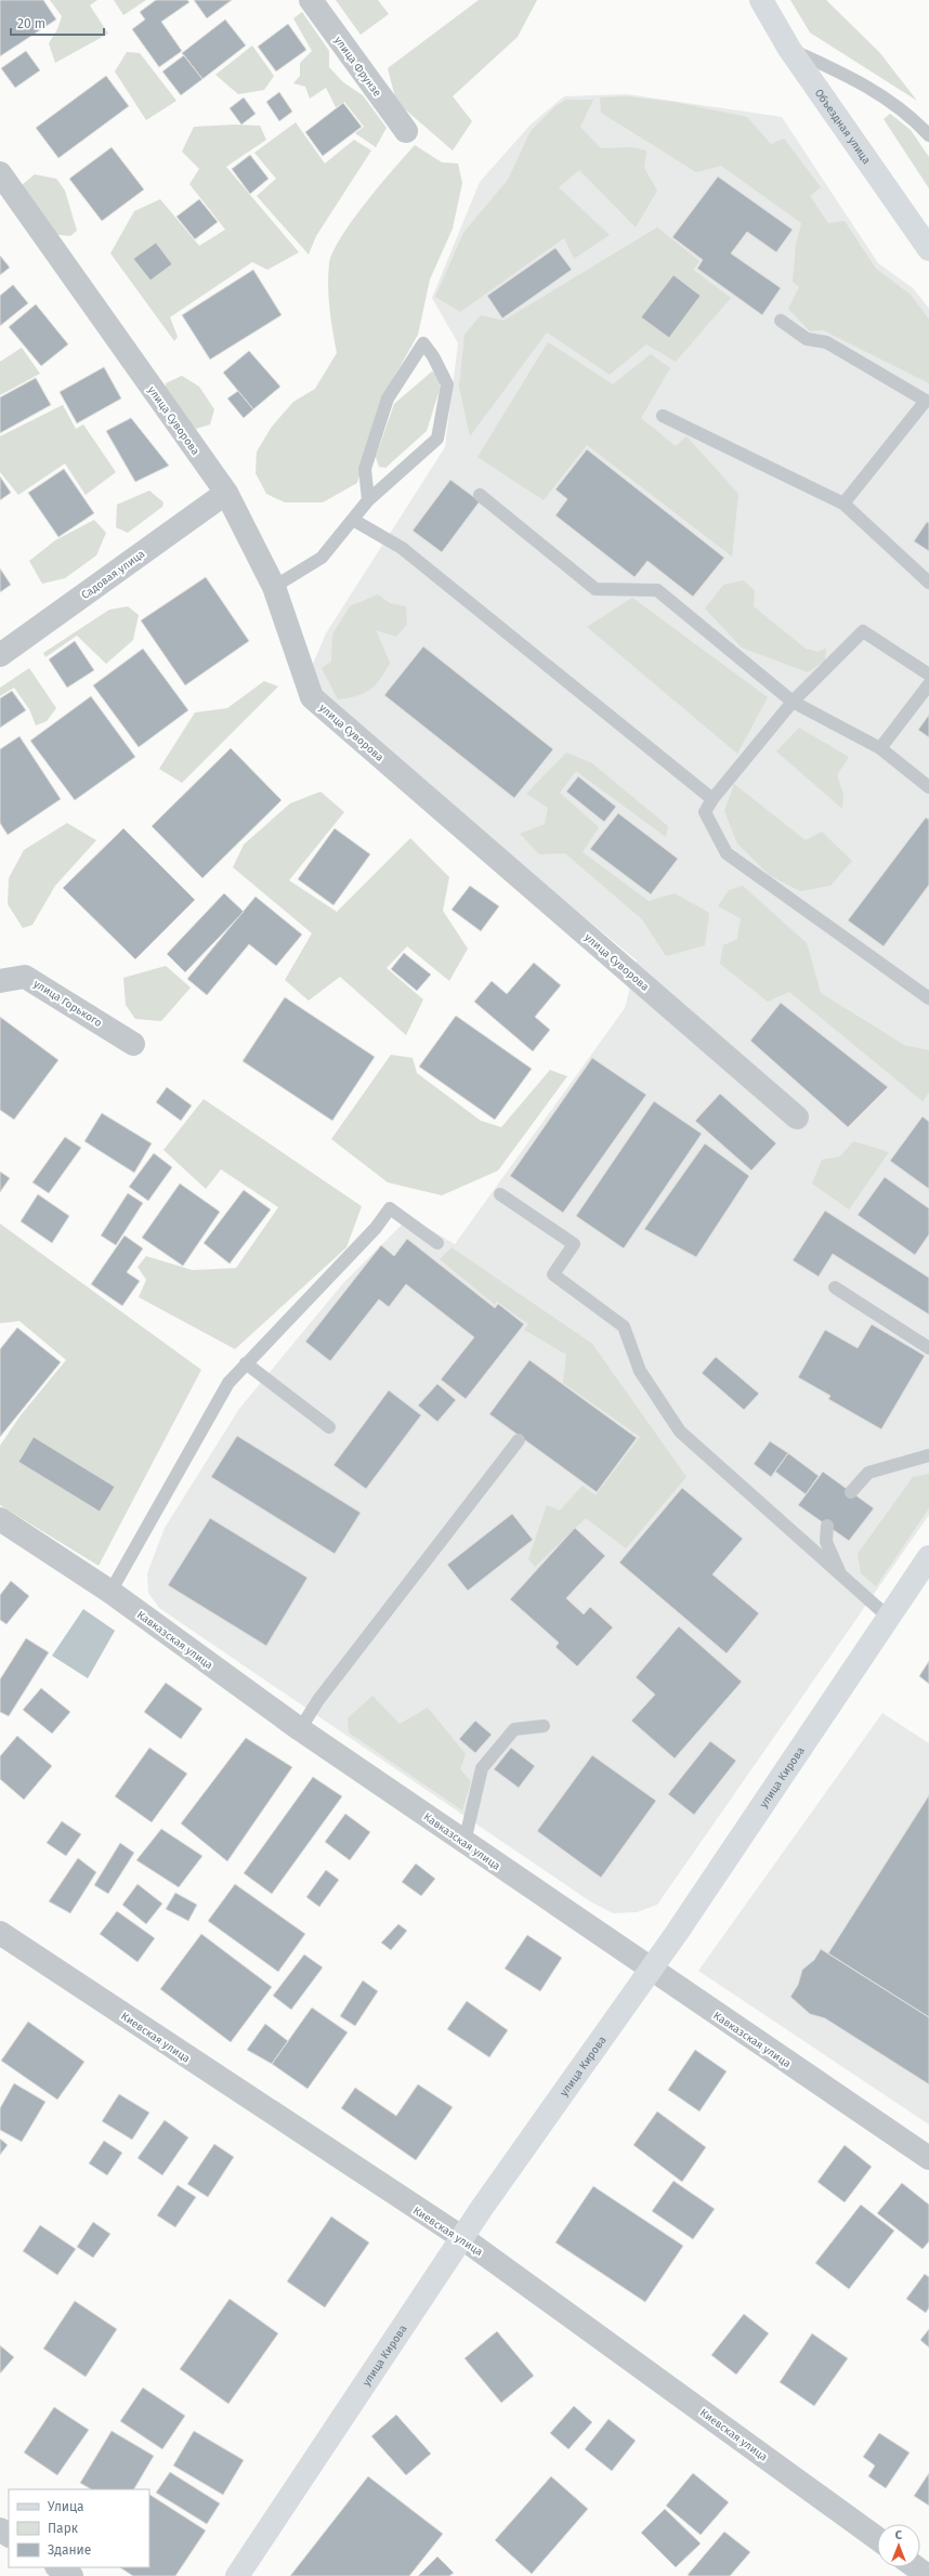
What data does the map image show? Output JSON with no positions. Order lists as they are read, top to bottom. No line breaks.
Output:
{"streets":{"main road":["Объездная улица","улица Кирова"],"street":["улица Фрунзе","улица Суворова","Садовая улица","улица Горького","Кавказская улица","Киевская улица"]},"crossings":[["улица Суворова","Садовая улица"],["Кавказская улица","улица Кирова"],["улица Кирова","Киевская улица"]],"legend":["Улица","Парк","Здание"],"scale_bar":"20 m","north":"top"}
